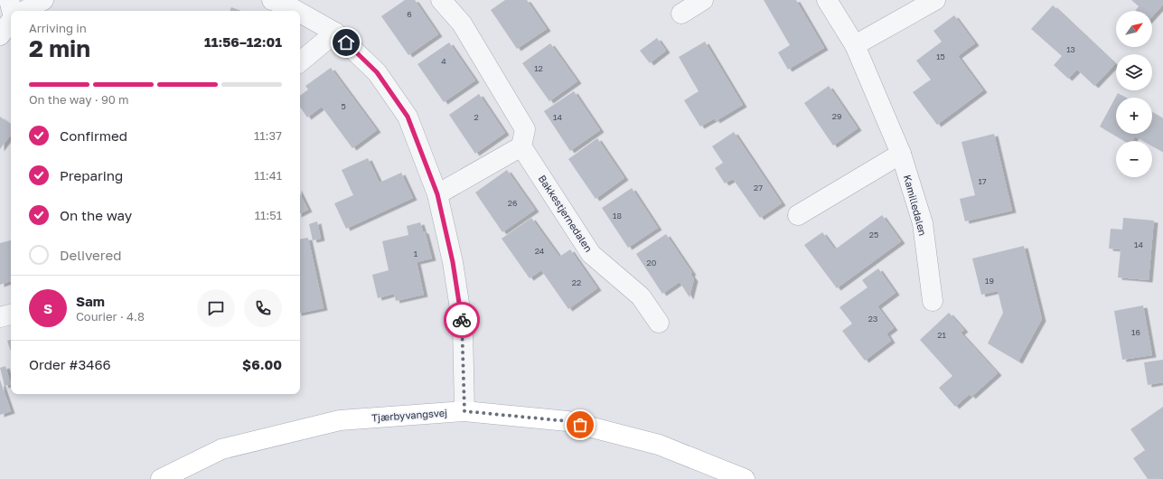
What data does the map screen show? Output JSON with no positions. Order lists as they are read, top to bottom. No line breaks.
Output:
{"streets":{"street":["Kamilledalen","Bakkestjernedalen","Tjærbyvangsvej"]},"house_numbers":["6","13","15","4","12","5","29","2","14","17","27","26","18","25","14","24","1","20","19","22","23","16","21"],"north":"top right","page":{"map_buttons":["+","−"],"heading":["2 min","Arriving in","11:56–12:01"],"panel":["Sam","Courier · 4.8","Order #3466","$6.00"],"bar":"On the way · 90 m","list":[["Confirmed","11:37"],["Preparing","11:41"],["On the way","11:51"],"Delivered"],"round":"S"}}
